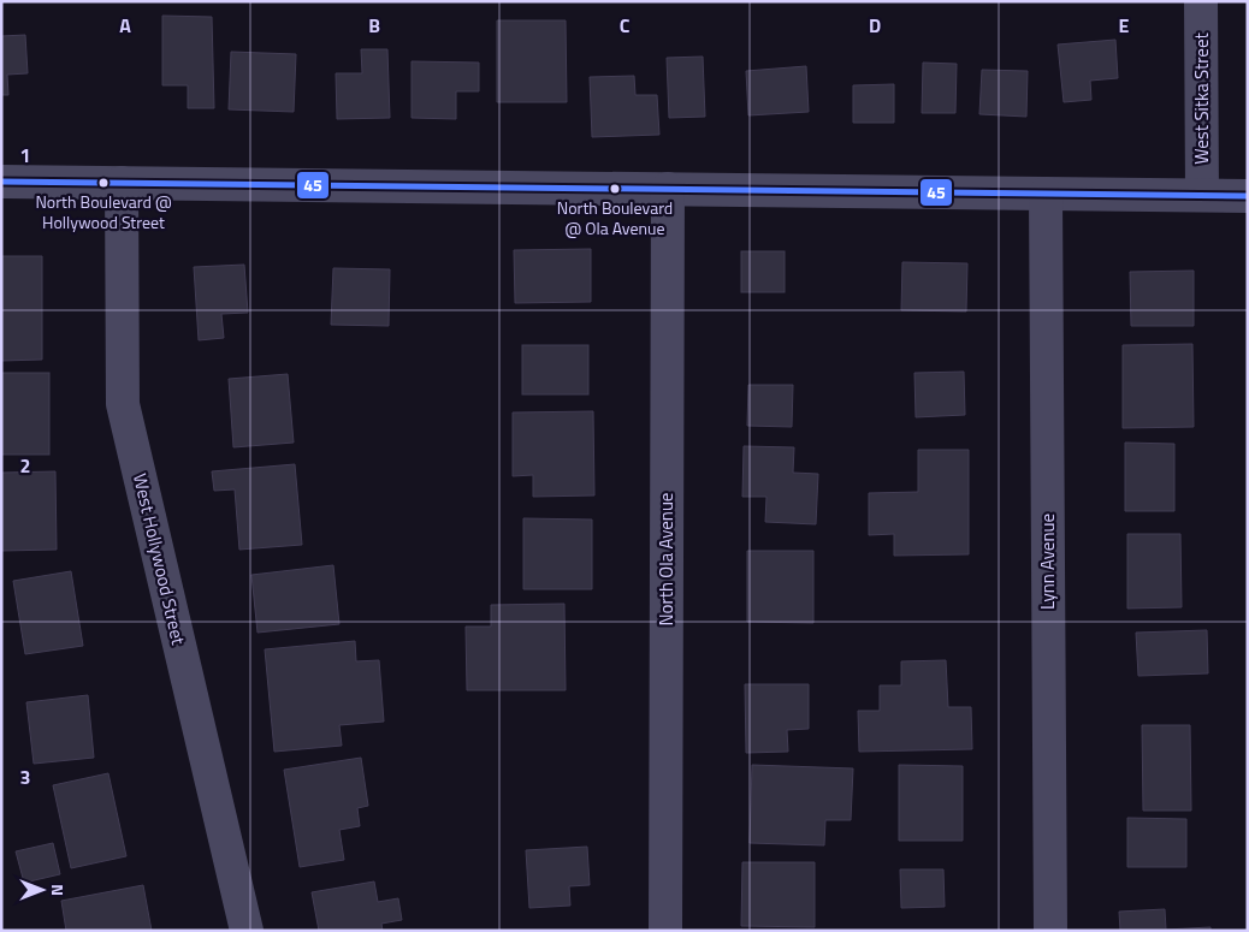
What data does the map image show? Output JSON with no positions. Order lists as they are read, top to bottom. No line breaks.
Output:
{"streets":{"street":["West Sitka Street","West Hollywood Street","North Ola Avenue","Lynn Avenue"]},"places":["North Boulevard @ Hollywood Street","North Boulevard @ Ola Avenue"],"lines":["transit line 45"],"north":"right","grid":{"columns":["A","B","C","D","E"],"rows":["1","2","3"]}}
